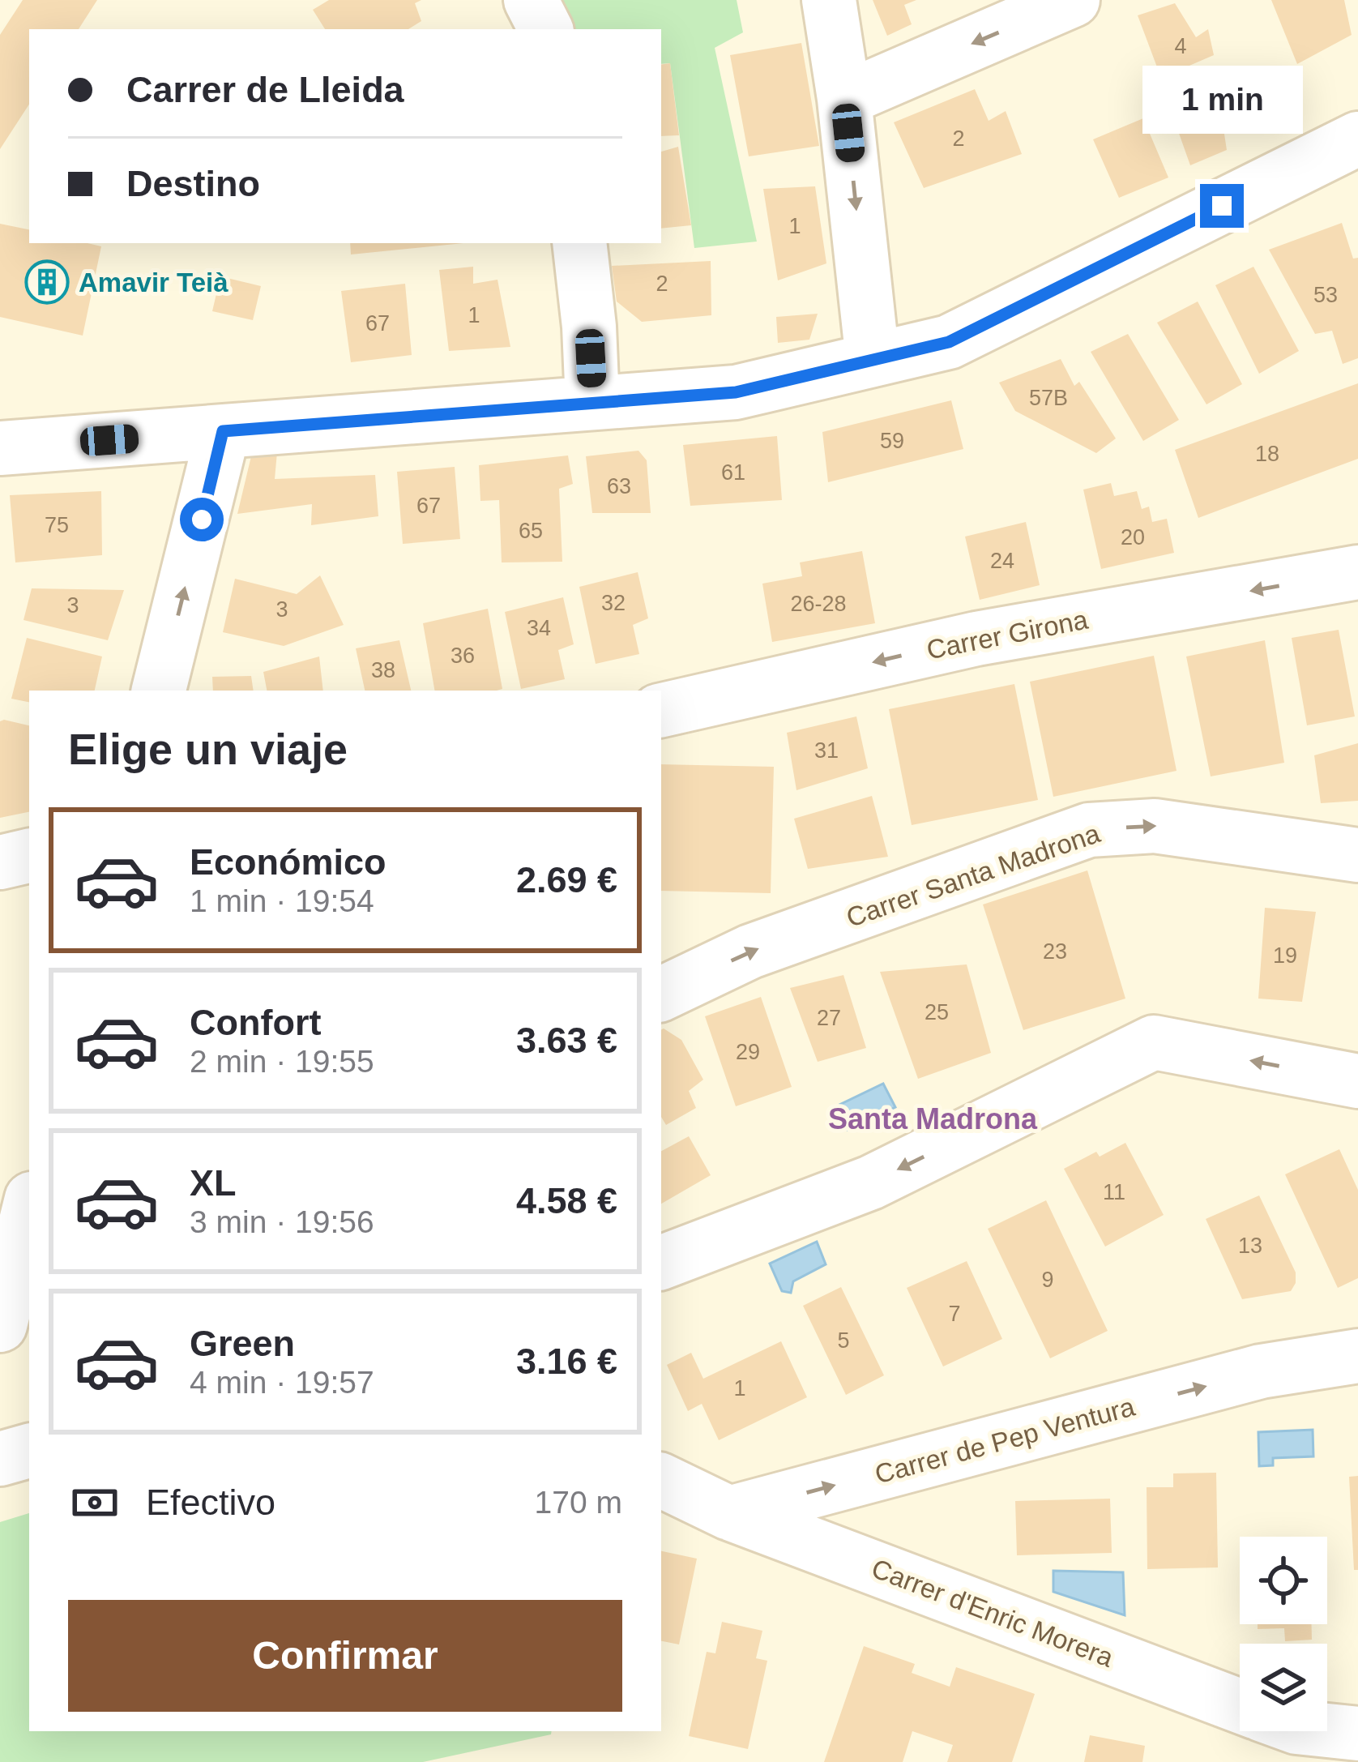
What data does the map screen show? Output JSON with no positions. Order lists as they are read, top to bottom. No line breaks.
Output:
{"streets":{"street":["Carrer Girona","Carrer Santa Madrona","Carrer de Pep Ventura","Carrer d'Enric Morera"]},"crossings":[["Carrer de Pep Ventura","Carrer d'Enric Morera"]],"districts":["Santa Madrona"],"places":{"building":["Amavir Teià"]},"house_numbers":["4","2","1","2","53","1","67","57B","59","18","61","63","67","75","65","20","24","32","26-28","3","3","34","36","38","31","23","19","25","27","29","11","13","9","7","5","1"],"page":{"banner":["Carrer de Lleida","Destino"],"bubble":"1 min","heading":"Elige un viaje","list":[{"name":"Económico","note":"1 min · 19:54","value":"2.69 €"},{"name":"Confort","note":"2 min · 19:55","value":"3.63 €"},{"name":"XL","note":"3 min · 19:56","value":"4.58 €"},{"name":"Green","note":"4 min · 19:57","value":"3.16 €"}],"pay":["Efectivo","170 m"],"buttons":"Confirmar"}}
